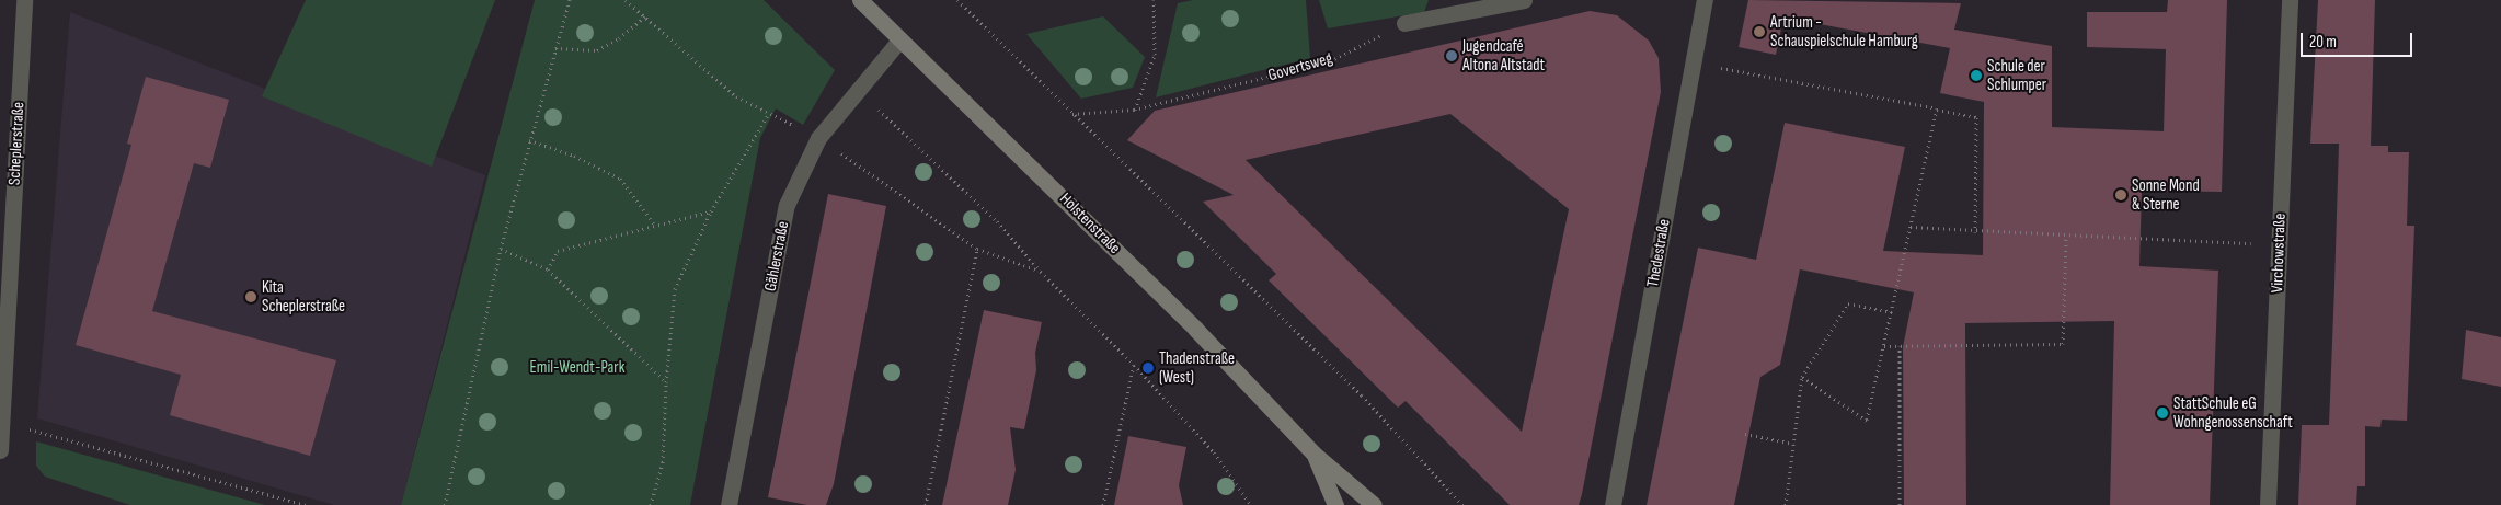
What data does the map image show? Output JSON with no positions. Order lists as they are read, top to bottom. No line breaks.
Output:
{"streets":{"main road":["Holstenstraße"],"street":["Scheplerstraße","Thedestraße","Virchowstraße","Gählerstraße"],"path":["Govertsweg"]},"crossings":[["Holstenstraße","Gählerstraße"]],"parks":["Emil-Wendt-Park"],"places":["Artrium - Schauspielschule Hamburg","Jugendcafé Altona Altstadt","Schule der Schlumper","Sonne Mond & Sterne","Kita Scheplerstraße","Thadenstraße (West)","StattSchule eG Wohngenossenschaft"],"scale_bar":"20 m"}
